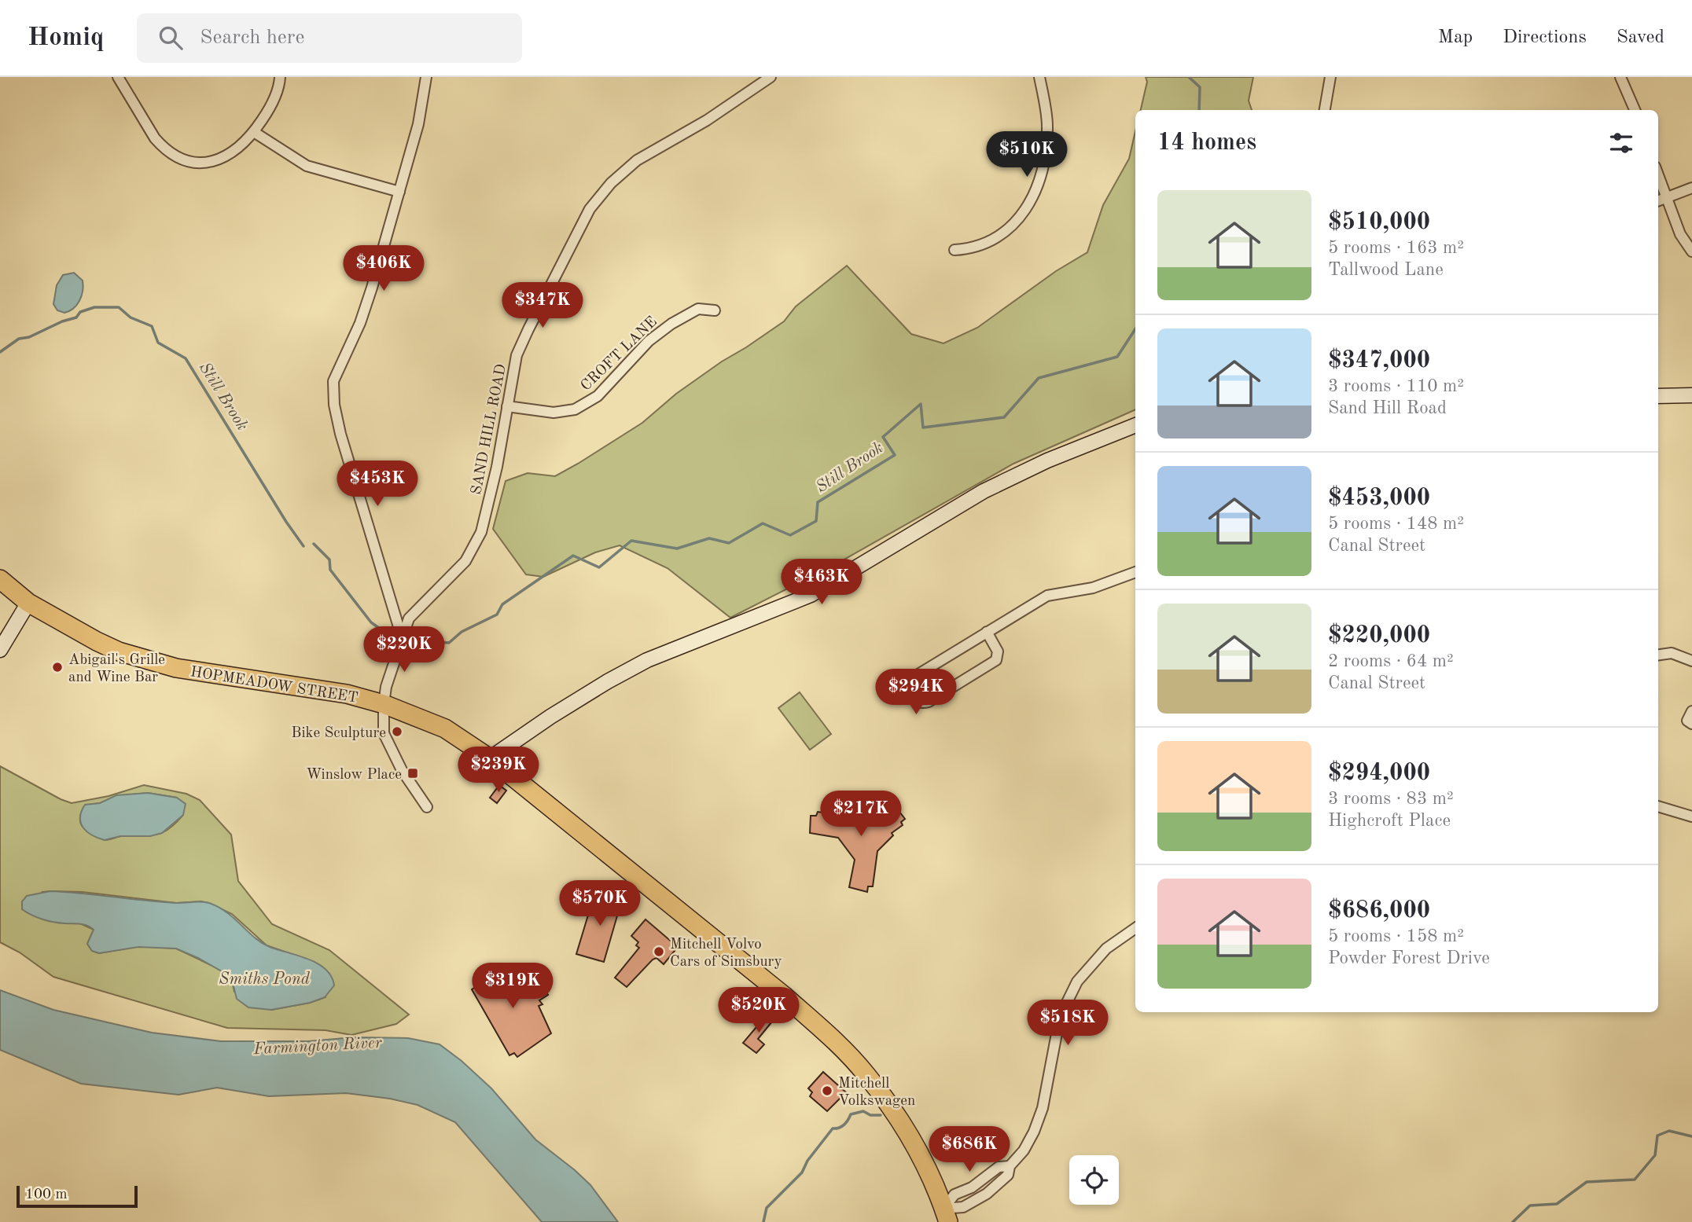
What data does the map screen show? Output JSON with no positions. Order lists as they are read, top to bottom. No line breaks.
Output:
{"streets":{"highway":["HOPMEADOW STREET"],"street":["CROFT LANE","SAND HILL ROAD"]},"crossings":[["CROFT LANE","SAND HILL ROAD"],["SAND HILL ROAD","HOPMEADOW STREET"]],"water":["Still Brook","Smiths Pond","Farmington River"],"places":{"other":["Abigail's Grille and Wine Bar","Bike Sculpture","Mitchell Volvo Cars of Simsbury","Mitchell Volkswagen"],"transit":["Winslow Place"]},"scale_bar":"100 m","page":{"header":"Homiq","search":"Search here","nav":["Map","Directions","Saved"],"heading":"14 homes","price":["$510K","$406K","$347K","$453K","$463K","$220K","$294K","$239K","$217K","$570K","$319K","$520K","$518K","$686K"],"list":[{"name":"$510,000","note":"5 rooms · 163 m² · Tallwood Lane"},{"name":"$347,000","note":"3 rooms · 110 m² · Sand Hill Road"},{"name":"$453,000","note":"5 rooms · 148 m² · Canal Street"},{"name":"$220,000","note":"2 rooms · 64 m² · Canal Street"},{"name":"$294,000","note":"3 rooms · 83 m² · Highcroft Place"},{"name":"$686,000","note":"5 rooms · 158 m² · Powder Forest Drive"}],"scale":"100 m"}}
